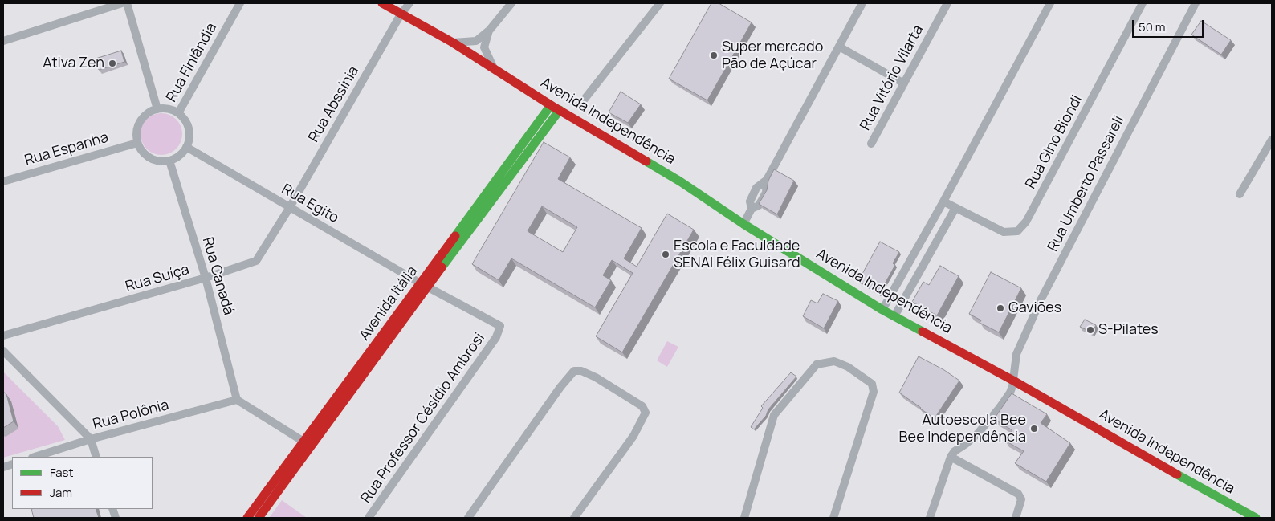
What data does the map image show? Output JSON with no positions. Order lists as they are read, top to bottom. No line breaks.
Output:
{"streets":{"main road":["Avenida Independência","Avenida Itália"],"street":["Rua Finlândia","Rua Vitório Vilarta","Rua Abssínia","Rua Gino Biondi","Rua Espanha","Rua Umberto Passareli","Rua Egito","Rua Canadá","Rua Suíça","Rua Polônia","Rua Professor Césídio Ambrosi"]},"crossings":[["Rua Finlândia","Rua Espanha"],["Rua Finlândia","Rua Egito"],["Rua Finlândia","Rua Canadá"],["Rua Abssínia","Avenida Independência"],["Rua Abssínia","Rua Egito"],["Rua Abssínia","Rua Suíça"],["Avenida Independência","Rua Umberto Passareli"],["Avenida Independência","Avenida Itália"],["Rua Espanha","Rua Egito"],["Rua Espanha","Rua Canadá"],["Rua Egito","Rua Canadá"],["Rua Egito","Rua Suíça"],["Rua Egito","Avenida Itália"],["Rua Egito","Rua Professor Césídio Ambrosi"],["Rua Canadá","Rua Suíça"],["Rua Canadá","Rua Polônia"],["Avenida Itália","Rua Professor Césídio Ambrosi"]],"places":["Super mercado Pão de Açúcar","Ativa Zen","Escola e Faculdade SENAI Félix Guisard","Gaviões","S-Pilates","Autoescola Bee Bee Independência"],"legend":["Fast","Jam"],"scale_bar":"50 m"}
